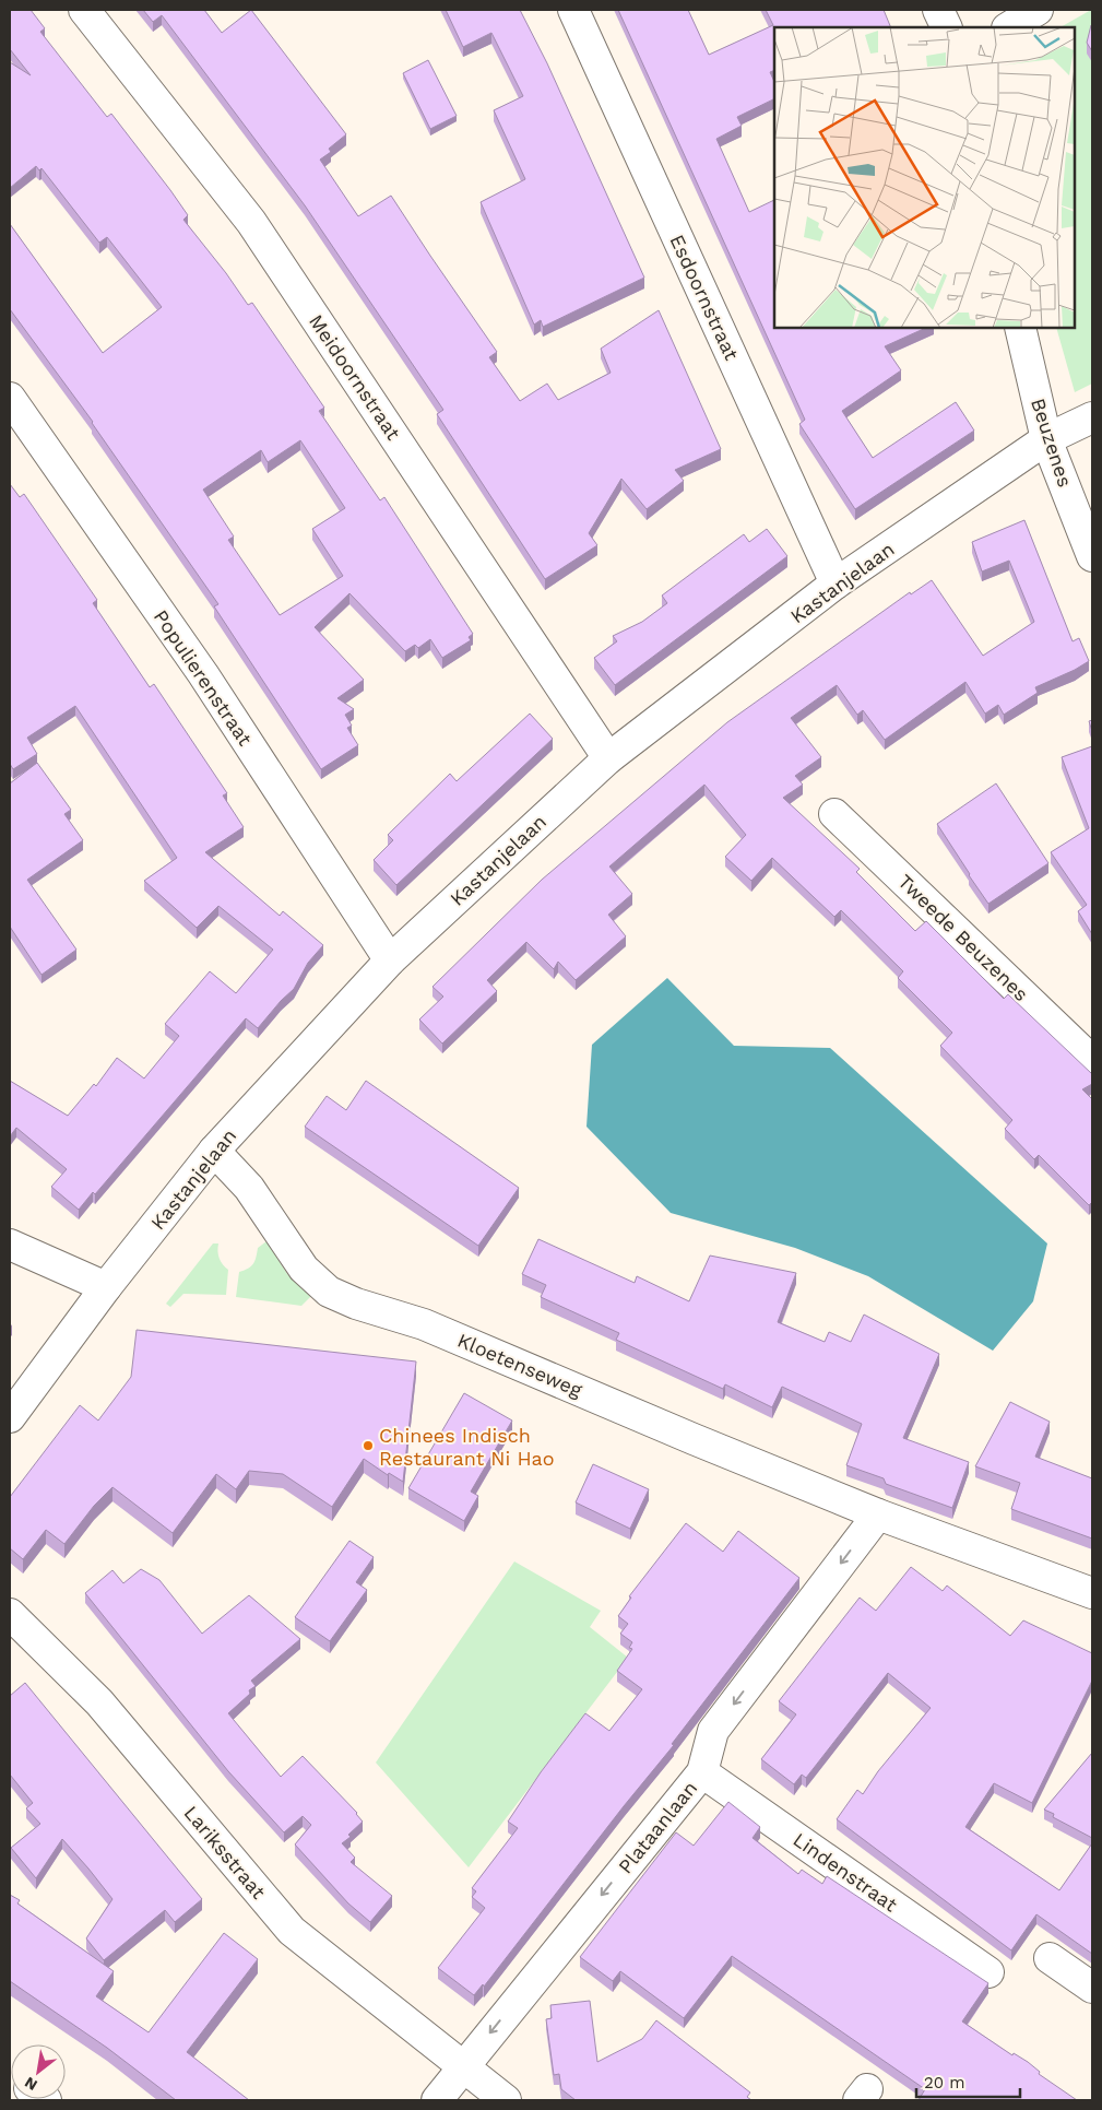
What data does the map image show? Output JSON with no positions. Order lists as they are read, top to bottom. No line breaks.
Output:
{"streets":{"street":["Esdoornstraat","Meidoornstraat","Beuzenes","Kastanjelaan","Populierenstraat","Tweede Beuzenes","Kloetenseweg","Plataanlaan","Lariksstraat","Lindenstraat"]},"crossings":[["Esdoornstraat","Kastanjelaan"],["Meidoornstraat","Kastanjelaan"],["Beuzenes","Kastanjelaan"],["Kastanjelaan","Populierenstraat"],["Kastanjelaan","Kloetenseweg"],["Kloetenseweg","Plataanlaan"],["Plataanlaan","Lariksstraat"],["Plataanlaan","Lindenstraat"]],"one_way":["Plataanlaan"],"places":["Chinees Indisch Restaurant Ni Hao"],"scale_bar":"20 m","north":"bottom left"}
